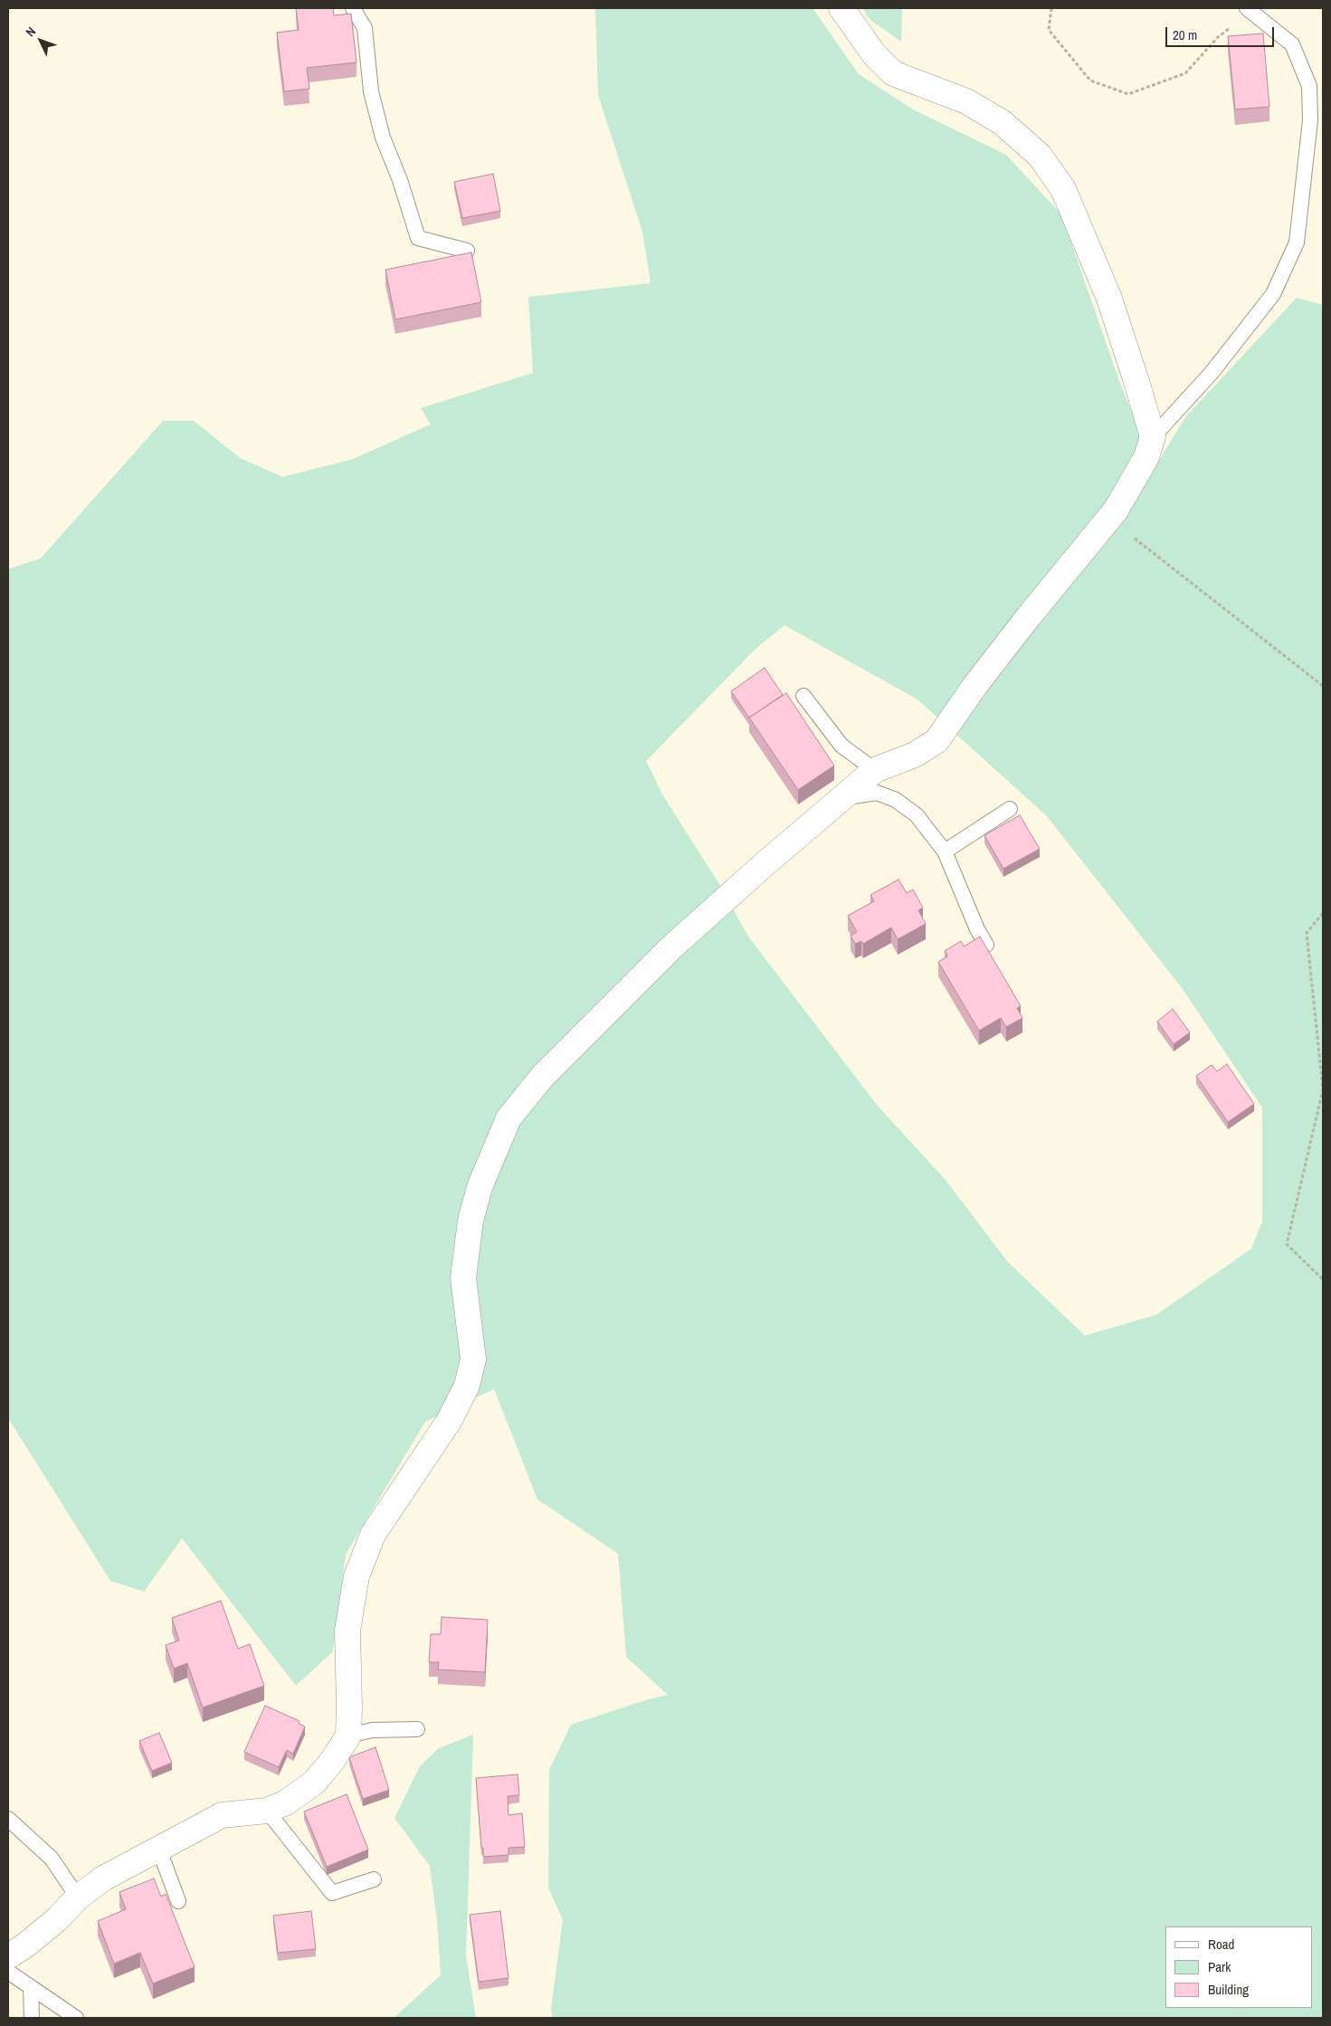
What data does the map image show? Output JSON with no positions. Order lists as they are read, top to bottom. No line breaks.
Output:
{"legend":["Road","Park","Building"],"scale_bar":"20 m","north":"top left"}
